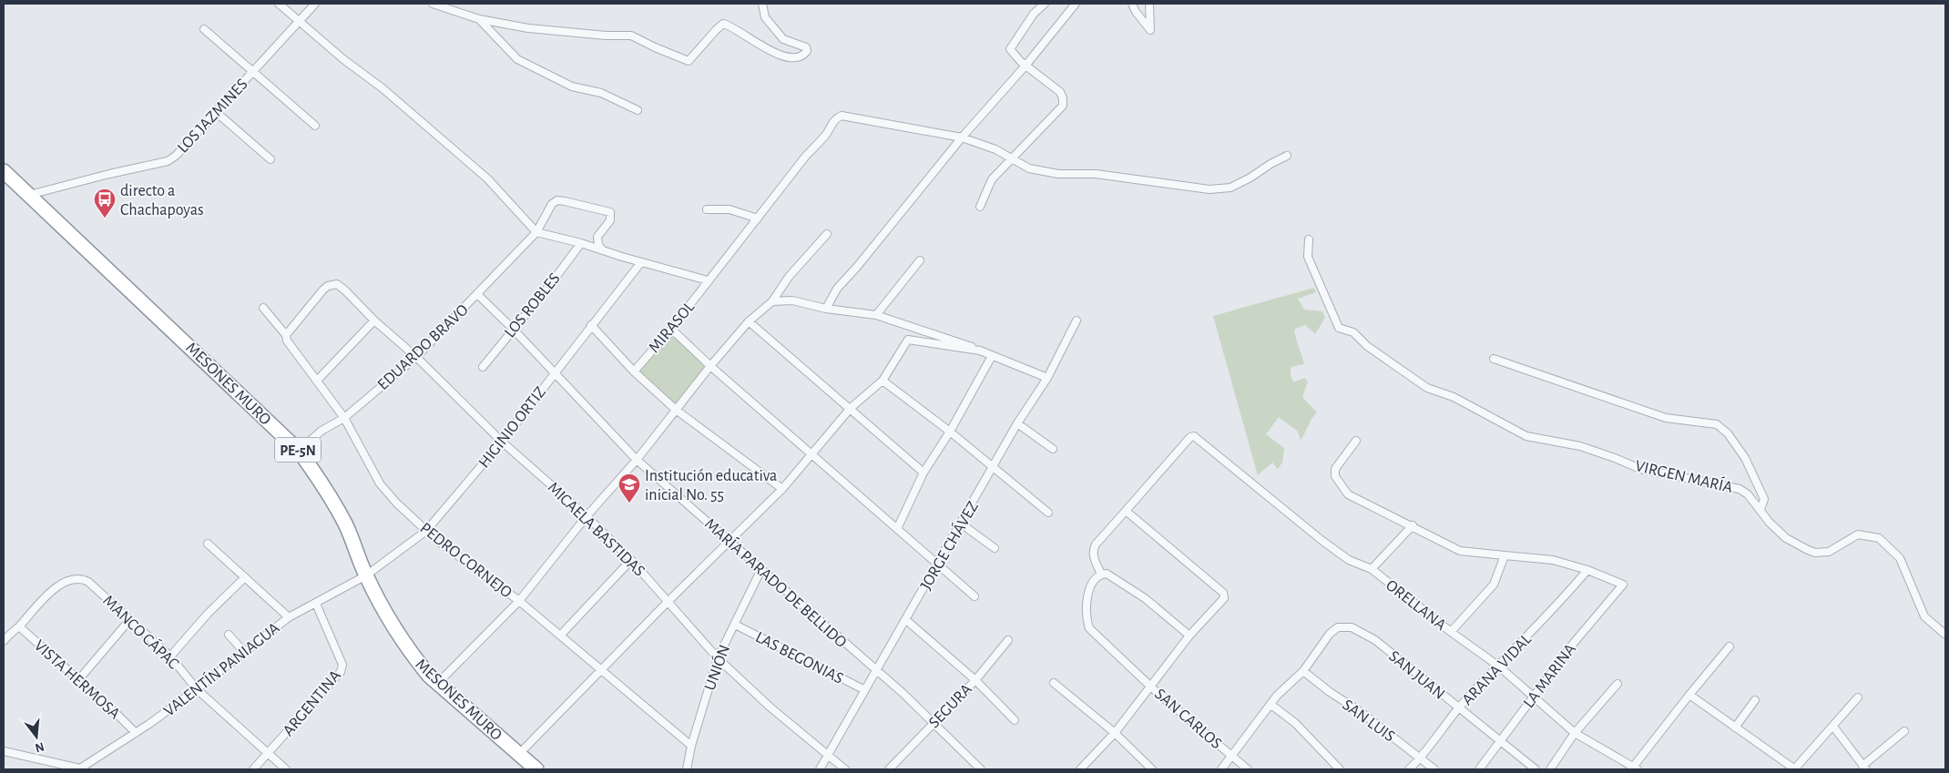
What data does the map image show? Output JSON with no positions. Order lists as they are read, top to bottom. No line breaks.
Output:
{"streets":{"highway":["MESONES MURO","PE-5N"],"street":["LOS JAZMINES","LOS ROBLES","MIRASOL","EDUARDO BRAVO","HIGINIO ORTIZ","VIRGEN MARÍA","MICAELA BASTIDAS","JORGE CHÁVEZ","PEDRO CORNEJO","MARÍA PARADO DE BELLIDO","ORELLANA","MANCO CÁPAC","LAS BEGONIAS","UNIÓN","VALENTÍN PANIAGUA","ARANA VIDAL","SAN JUAN","LA MARINA","VISTA HERMOSA","ARGENTINA","SEGURA","SAN CARLOS","SAN LUIS"]},"crossings":[["LOS JAZMINES","MESONES MURO"],["LOS ROBLES","MARÍA PARADO DE BELLIDO"],["EDUARDO BRAVO","MESONES MURO"],["EDUARDO BRAVO","MICAELA BASTIDAS"],["EDUARDO BRAVO","PEDRO CORNEJO"],["EDUARDO BRAVO","MARÍA PARADO DE BELLIDO"],["MESONES MURO","HIGINIO ORTIZ"],["MESONES MURO","VALENTÍN PANIAGUA"],["HIGINIO ORTIZ","MICAELA BASTIDAS"],["HIGINIO ORTIZ","PEDRO CORNEJO"],["HIGINIO ORTIZ","MARÍA PARADO DE BELLIDO"],["HIGINIO ORTIZ","VALENTÍN PANIAGUA"],["MICAELA BASTIDAS","JORGE CHÁVEZ"],["MICAELA BASTIDAS","PEDRO CORNEJO"],["MICAELA BASTIDAS","UNIÓN"],["JORGE CHÁVEZ","MARÍA PARADO DE BELLIDO"],["JORGE CHÁVEZ","LAS BEGONIAS"],["PEDRO CORNEJO","UNIÓN"],["MARÍA PARADO DE BELLIDO","UNIÓN"],["MARÍA PARADO DE BELLIDO","SEGURA"],["ORELLANA","ARANA VIDAL"],["ORELLANA","LA MARINA"],["MANCO CÁPAC","VALENTÍN PANIAGUA"],["MANCO CÁPAC","VISTA HERMOSA"],["MANCO CÁPAC","ARGENTINA"],["LAS BEGONIAS","UNIÓN"],["VALENTÍN PANIAGUA","VISTA HERMOSA"],["VALENTÍN PANIAGUA","ARGENTINA"],["ARANA VIDAL","SAN JUAN"],["ARANA VIDAL","LA MARINA"],["ARANA VIDAL","SAN LUIS"],["SAN JUAN","LA MARINA"],["SAN JUAN","SAN CARLOS"],["SAN JUAN","SAN LUIS"]],"places":{"bus stop":["directo a Chachapoyas"],"school or university":["Institución educativa inicial No. 55"]},"north":"bottom"}
